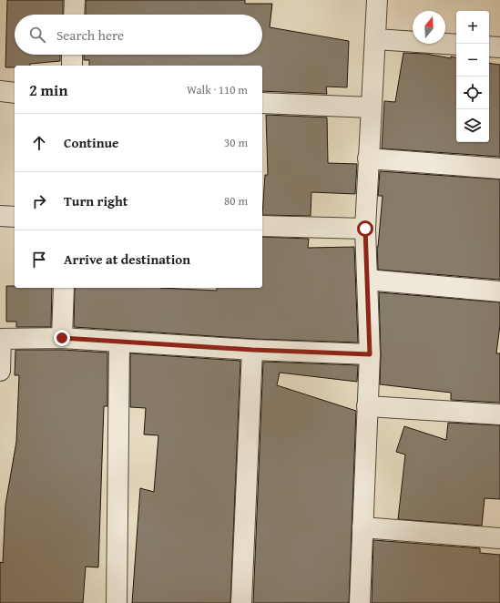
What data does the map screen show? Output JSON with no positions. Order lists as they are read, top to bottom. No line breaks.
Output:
{"north":"top","page":{"map_buttons":["+","−"],"search":"Search here","heading":["2 min","Walk · 110 m"],"list":[["Continue","30 m"],["Turn right","80 m"],"Arrive at destination"]}}
